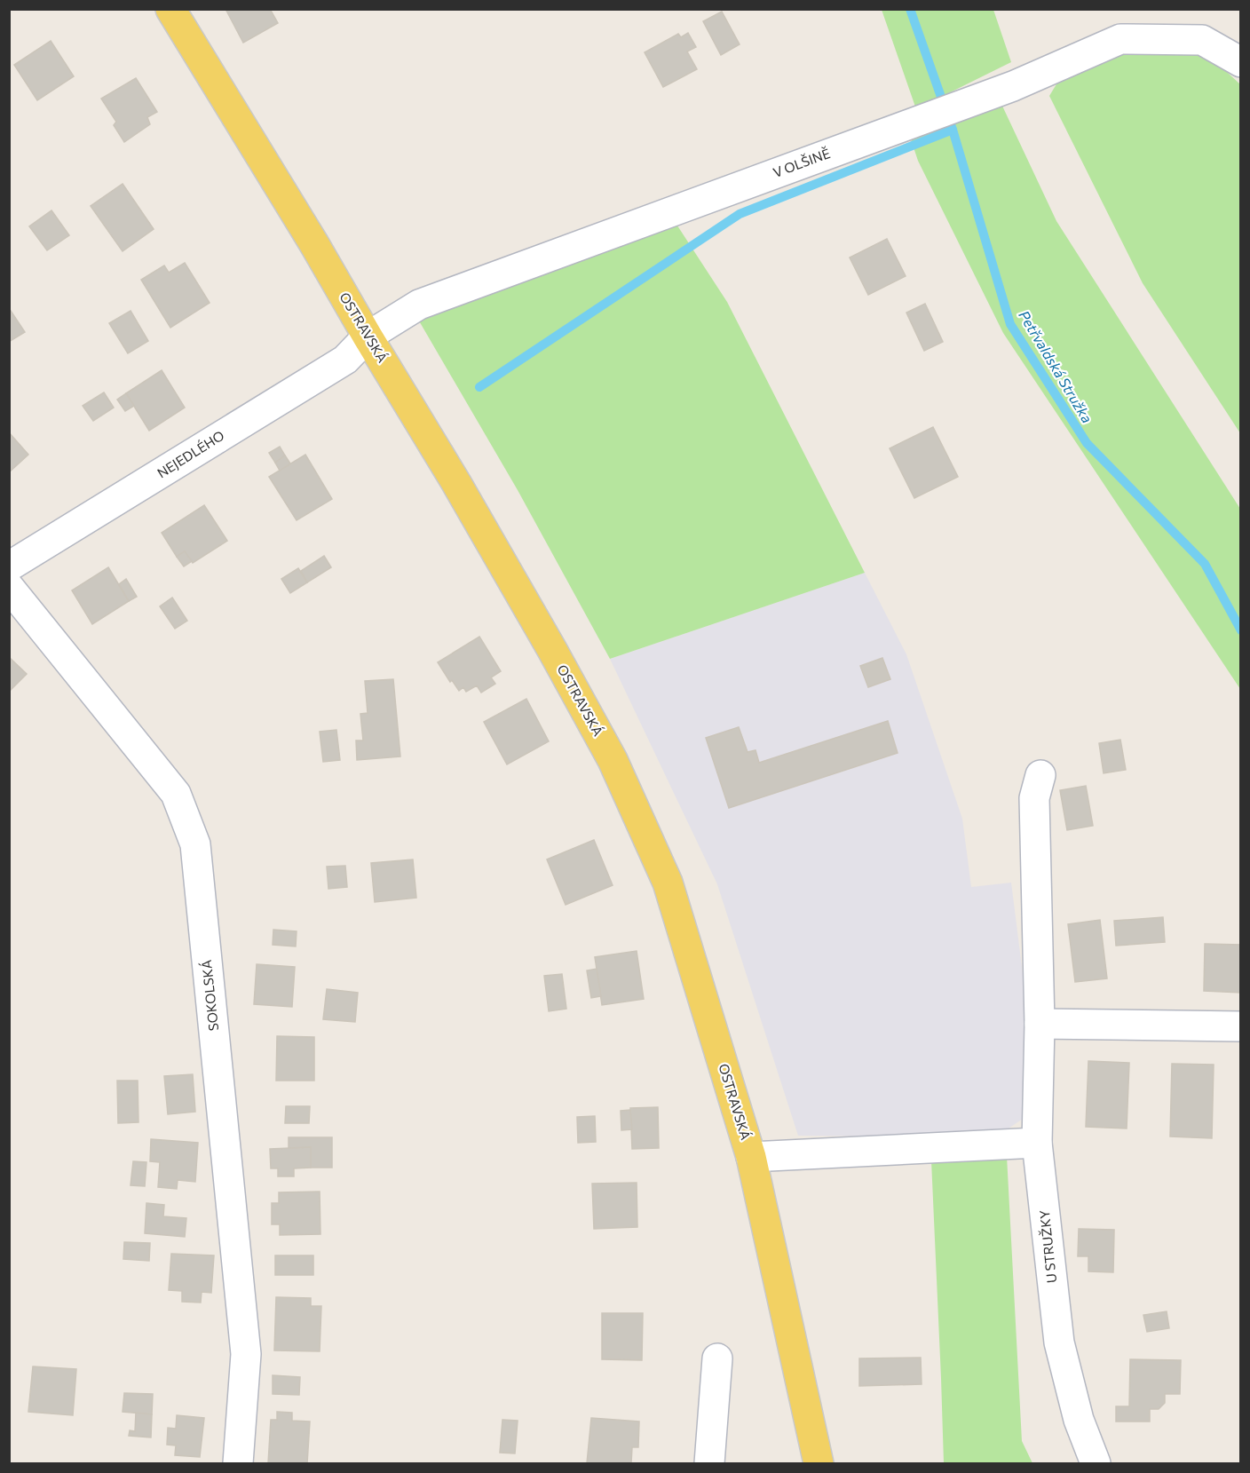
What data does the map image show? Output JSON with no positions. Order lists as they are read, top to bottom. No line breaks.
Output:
{"streets":{"main road":["OSTRAVSKÁ"],"street":["V OLŠINĚ","NEJEDLÉHO","SOKOLSKÁ","U STRUŽKY"]},"crossings":[["V OLŠINĚ","OSTRAVSKÁ"],["V OLŠINĚ","NEJEDLÉHO"],["OSTRAVSKÁ","NEJEDLÉHO"]],"water":["Petřvaldská Stružka"]}
